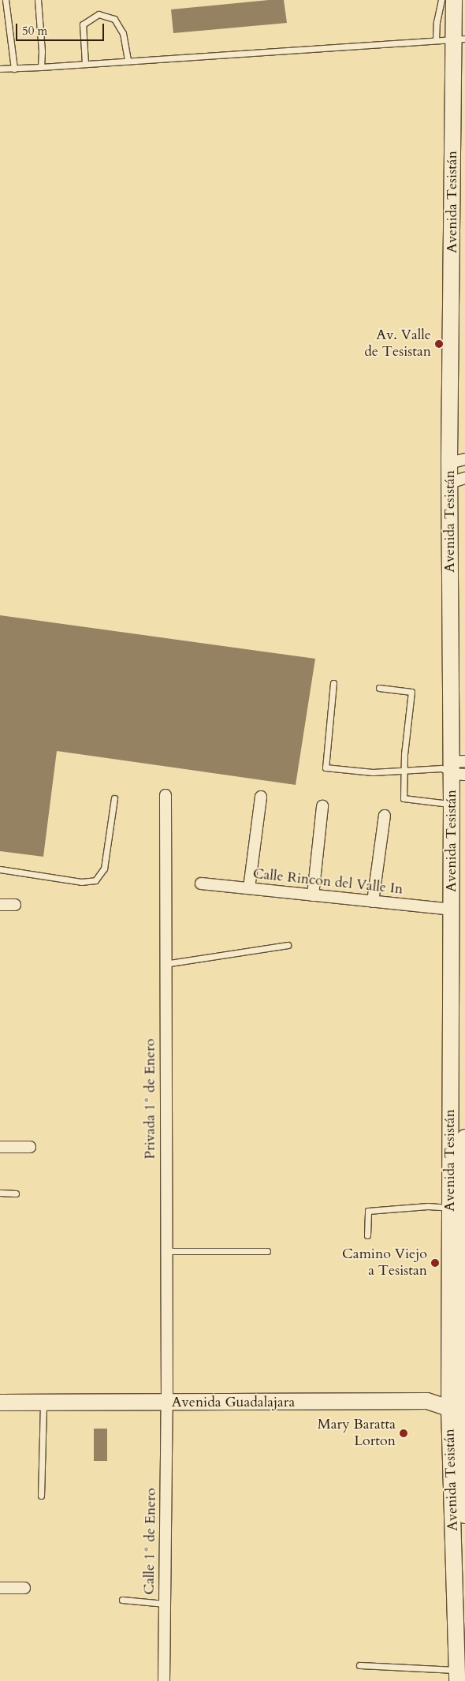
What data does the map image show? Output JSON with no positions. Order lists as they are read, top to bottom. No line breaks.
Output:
{"streets":{"street":["Avenida Tesistán","Calle Rincon del Valle In","Privada 1° de Enero","Avenida Guadalajara","Calle 1° de Enero"]},"crossings":[["Avenida Tesistán","Calle Rincon del Valle In"],["Avenida Tesistán","Avenida Guadalajara"],["Privada 1° de Enero","Avenida Guadalajara"],["Privada 1° de Enero","Calle 1° de Enero"],["Avenida Guadalajara","Calle 1° de Enero"]],"places":["Av. Valle de Tesistan","Camino Viejo a Tesistan","Mary Baratta Lorton"],"scale_bar":"50 m"}
